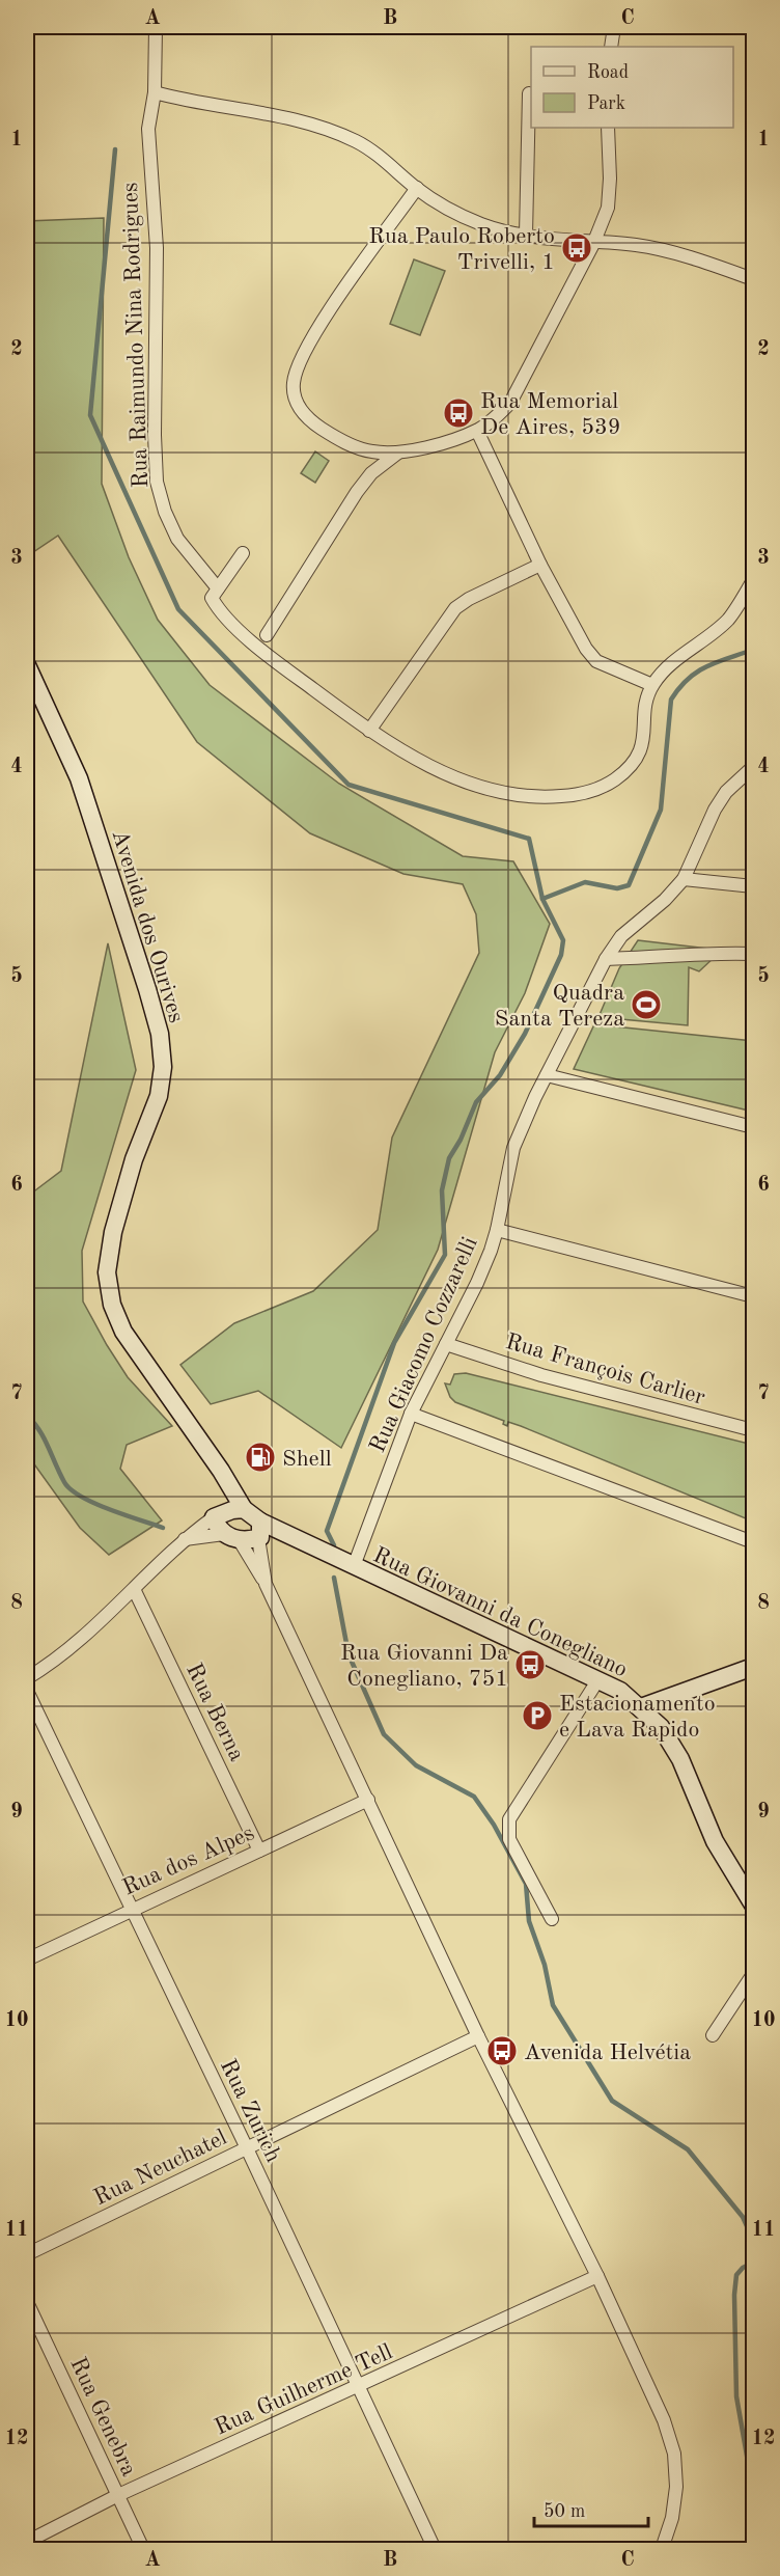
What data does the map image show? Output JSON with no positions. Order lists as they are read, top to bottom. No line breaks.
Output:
{"streets":{"main road":["Avenida dos Ourives","Rua Giovanni da Conegliano"],"street":["Rua Raimundo Nina Rodrigues","Rua Giacomo Cozzarelli","Rua François Carlier","Rua Berna","Rua dos Alpes","Rua Zurich","Rua Neuchatel","Rua Guilherme Tell","Rua Genebra"]},"crossings":[["Rua Giacomo Cozzarelli","Rua François Carlier"],["Rua Giacomo Cozzarelli","Rua Giovanni da Conegliano"],["Rua Berna","Rua dos Alpes"],["Rua dos Alpes","Rua Zurich"],["Rua Zurich","Rua Neuchatel"],["Rua Zurich","Rua Guilherme Tell"],["Rua Guilherme Tell","Rua Genebra"]],"places":{"bus stop":["Rua Paulo Roberto Trivelli, 1","Rua Memorial De Aires, 539","Rua Giovanni Da Conegliano, 751","Avenida Helvétia"],"sports":["Quadra Santa Tereza"],"fuel station":["Shell"],"parking":["Estacionamento e Lava Rapido"]},"legend":["Road","Park"],"scale_bar":"50 m","grid":{"columns":["A","B","C"],"rows":["1","2","3","4","5","6","7","8","9","10","11","12"]}}
